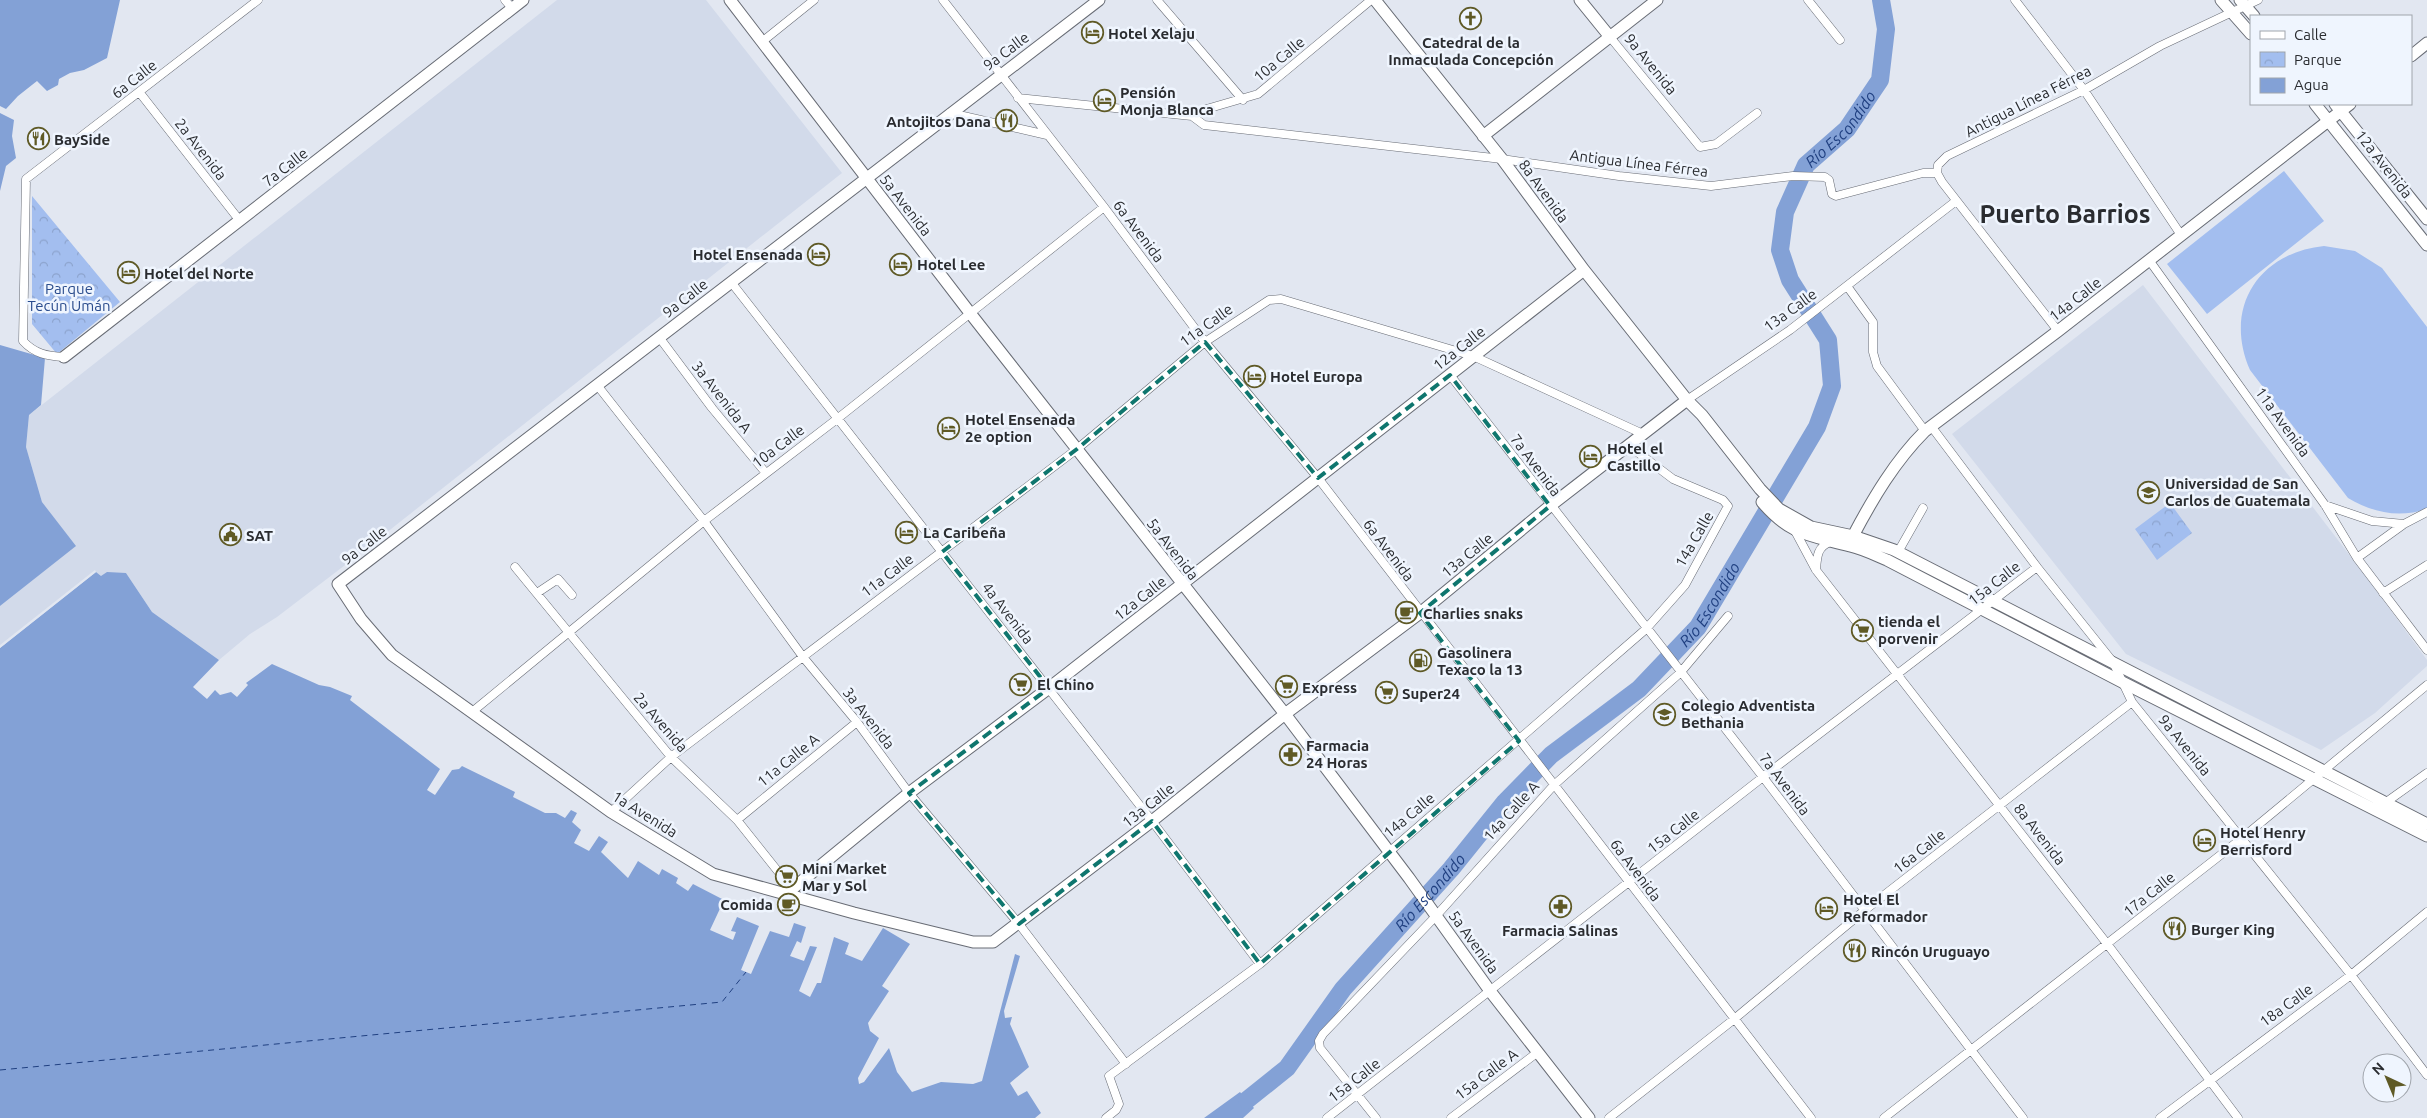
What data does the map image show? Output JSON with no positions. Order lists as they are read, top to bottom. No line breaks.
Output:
{"streets":{"street":["9a Calle","10a Calle","9a Avenida","6a Calle","Antigua Línea Férrea","2a Avenida","12a Avenida","7a Calle","8a Avenida","5a Avenida","6a Avenida","14a Calle","13a Calle","11a Calle","12a Calle","3a Avenida A","11a Avenida","7a Avenida","15a Calle","4a Avenida","3a Avenida","11a Calle A","14a Calle A","1a Avenida","16a Calle","17a Calle","18a Calle","15a Calle A"]},"crossings":[["9a Calle","5a Avenida"],["9a Calle","6a Avenida"],["9a Calle","3a Avenida A"],["9a Calle","4a Avenida"],["9a Calle","3a Avenida"],["9a Calle","1a Avenida"],["10a Calle","Antigua Línea Férrea"],["10a Calle","2a Avenida"],["10a Calle","5a Avenida"],["10a Calle","6a Avenida"],["10a Calle","3a Avenida A"],["10a Calle","4a Avenida"],["10a Calle","3a Avenida"],["10a Calle","1a Avenida"],["9a Avenida","14a Calle"],["9a Avenida","13a Calle"],["9a Avenida","15a Calle"],["9a Avenida","16a Calle"],["9a Avenida","17a Calle"],["9a Avenida","18a Calle"],["6a Calle","2a Avenida"],["6a Calle","7a Calle"],["Antigua Línea Férrea","8a Avenida"],["Antigua Línea Férrea","6a Avenida"],["2a Avenida","7a Calle"],["2a Avenida","11a Calle"],["2a Avenida","12a Calle"],["2a Avenida","11a Calle A"],["2a Avenida","1a Avenida"],["12a Avenida","14a Calle"],["8a Avenida","14a Calle"],["8a Avenida","13a Calle"],["8a Avenida","12a Calle"],["8a Avenida","15a Calle"],["8a Avenida","16a Calle"],["8a Avenida","17a Calle"],["8a Avenida","18a Calle"],["5a Avenida","14a Calle"],["5a Avenida","13a Calle"],["5a Avenida","11a Calle"],["5a Avenida","12a Calle"],["5a Avenida","15a Calle"],["5a Avenida","14a Calle A"],["5a Avenida","15a Calle A"],["6a Avenida","14a Calle"],["6a Avenida","13a Calle"],["6a Avenida","11a Calle"],["6a Avenida","12a Calle"],["6a Avenida","15a Calle"],["6a Avenida","14a Calle A"],["6a Avenida","16a Calle"],["14a Calle","13a Calle"],["14a Calle","11a Avenida"],["14a Calle","7a Avenida"],["14a Calle","4a Avenida"],["14a Calle","3a Avenida"],["13a Calle","7a Avenida"],["13a Calle","4a Avenida"],["13a Calle","3a Avenida"],["13a Calle","1a Avenida"],["11a Calle","12a Calle"],["11a Calle","4a Avenida"],["11a Calle","3a Avenida"],["11a Calle","1a Avenida"],["12a Calle","7a Avenida"],["12a Calle","4a Avenida"],["12a Calle","3a Avenida"],["12a Calle","1a Avenida"],["7a Avenida","15a Calle"],["7a Avenida","14a Calle A"],["7a Avenida","16a Calle"],["7a Avenida","17a Calle"],["15a Calle","14a Calle A"],["3a Avenida","11a Calle A"]],"districts":["Puerto Barrios"],"water":["Río Escondido"],"parks":["Parque Tecún Umán"],"places":{"church":["Catedral de la Inmaculada Concepción"],"hotel":["Hotel Xelaju","Pensión Monja Blanca","Hotel Ensenada","Hotel Lee","Hotel del Norte","Hotel Europa","Hotel Ensenada 2e option","Hotel el Castillo","La Caribeña","Hotel Henry Berrisford","Hotel El Reformador"],"restaurant":["Antojitos Dana","BaySide","Burger King","Rincón Uruguayo"],"school or university":["Universidad de San Carlos de Guatemala","Colegio Adventista Bethania"],"public building":["SAT"],"cafe":["Charlies snaks","Comida"],"supermarket":["tienda el porvenir","El Chino","Express","Super24","Mini Market Mar y Sol"],"fuel station":["Gasolinera Texaco la 13"],"pharmacy":["Farmacia 24 Horas","Farmacia Salinas"]},"legend":["Calle","Parque","Agua"],"north":"top left"}
